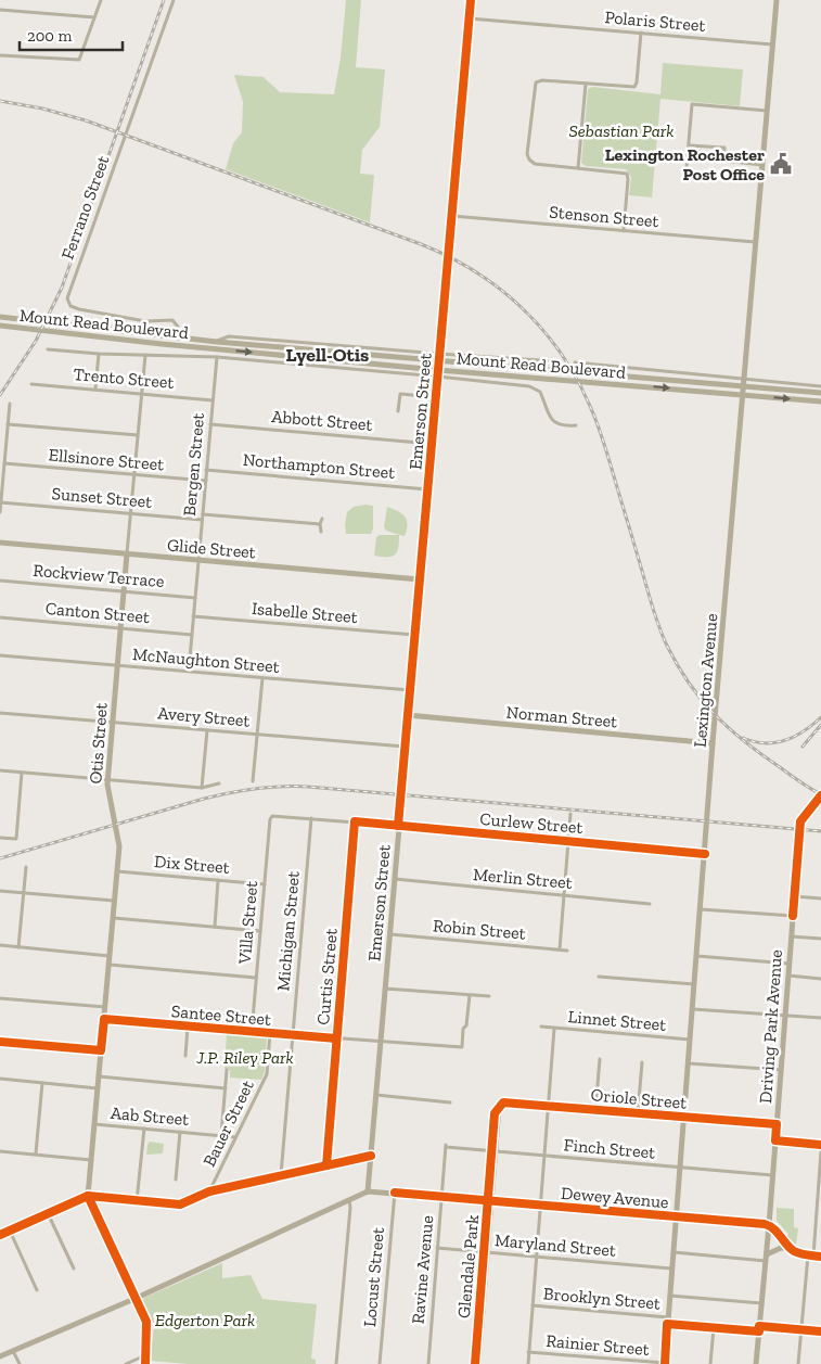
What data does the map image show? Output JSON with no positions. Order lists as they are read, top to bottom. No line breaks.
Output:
{"streets":{"street":["Polaris Street","Ferrano Street","Stenson Street","Mount Read Boulevard","Trento Street","Emerson Street","Abbott Street","Ellsinore Street","Bergen Street","Northampton Street","Sunset Street","Glide Street","Rockview Terrace","Canton Street","Isabelle Street","McNaughton Street","Lexington Avenue","Avery Street","Norman Street","Otis Street","Curlew Street","Dix Street","Merlin Street","Villa Street","Robin Street","Michigan Street","Curtis Street","Santee Street","Linnet Street","Driving Park Avenue","Oriole Street","Aab Street","Bauer Street","Finch Street","Dewey Avenue","Maryland Street","Glendale Park","Ravine Avenue","Locust Street","Brooklyn Street","Rainier Street"]},"crossings":[["Polaris Street","Emerson Street"],["Polaris Street","Lexington Avenue"],["Ferrano Street","Mount Read Boulevard"],["Stenson Street","Emerson Street"],["Stenson Street","Lexington Avenue"],["Mount Read Boulevard","Emerson Street"],["Mount Read Boulevard","Bergen Street"],["Mount Read Boulevard","Lexington Avenue"],["Mount Read Boulevard","Otis Street"],["Trento Street","Bergen Street"],["Trento Street","Otis Street"],["Emerson Street","Abbott Street"],["Emerson Street","Northampton Street"],["Emerson Street","Glide Street"],["Emerson Street","Isabelle Street"],["Emerson Street","McNaughton Street"],["Emerson Street","Avery Street"],["Emerson Street","Norman Street"],["Emerson Street","Curlew Street"],["Emerson Street","Merlin Street"],["Emerson Street","Robin Street"],["Emerson Street","Santee Street"],["Emerson Street","Dewey Avenue"],["Abbott Street","Bergen Street"],["Ellsinore Street","Bergen Street"],["Ellsinore Street","Otis Street"],["Bergen Street","Northampton Street"],["Bergen Street","Sunset Street"],["Bergen Street","Glide Street"],["Bergen Street","Rockview Terrace"],["Bergen Street","Canton Street"],["Bergen Street","Isabelle Street"],["Bergen Street","McNaughton Street"],["Sunset Street","Otis Street"],["Glide Street","Otis Street"],["Rockview Terrace","Otis Street"],["Canton Street","Otis Street"],["McNaughton Street","Otis Street"],["Lexington Avenue","Norman Street"],["Lexington Avenue","Curlew Street"],["Lexington Avenue","Linnet Street"],["Lexington Avenue","Oriole Street"],["Lexington Avenue","Finch Street"],["Lexington Avenue","Dewey Avenue"],["Lexington Avenue","Maryland Street"],["Lexington Avenue","Brooklyn Street"],["Lexington Avenue","Rainier Street"],["Avery Street","Otis Street"],["Otis Street","Dix Street"],["Otis Street","Santee Street"],["Otis Street","Aab Street"],["Curlew Street","Villa Street"],["Curlew Street","Michigan Street"],["Curlew Street","Curtis Street"],["Dix Street","Villa Street"],["Villa Street","Santee Street"],["Michigan Street","Santee Street"],["Curtis Street","Santee Street"],["Santee Street","Bauer Street"],["Driving Park Avenue","Oriole Street"],["Driving Park Avenue","Finch Street"],["Driving Park Avenue","Dewey Avenue"],["Oriole Street","Glendale Park"],["Aab Street","Bauer Street"],["Finch Street","Glendale Park"],["Finch Street","Ravine Avenue"],["Dewey Avenue","Glendale Park"],["Dewey Avenue","Ravine Avenue"],["Dewey Avenue","Locust Street"],["Maryland Street","Glendale Park"],["Maryland Street","Ravine Avenue"]],"districts":["Lyell-Otis"],"parks":["Sebastian Park","J.P. Riley Park","Edgerton Park"],"places":{"public building":["Lexington Rochester Post Office"]},"scale_bar":"200 m"}
